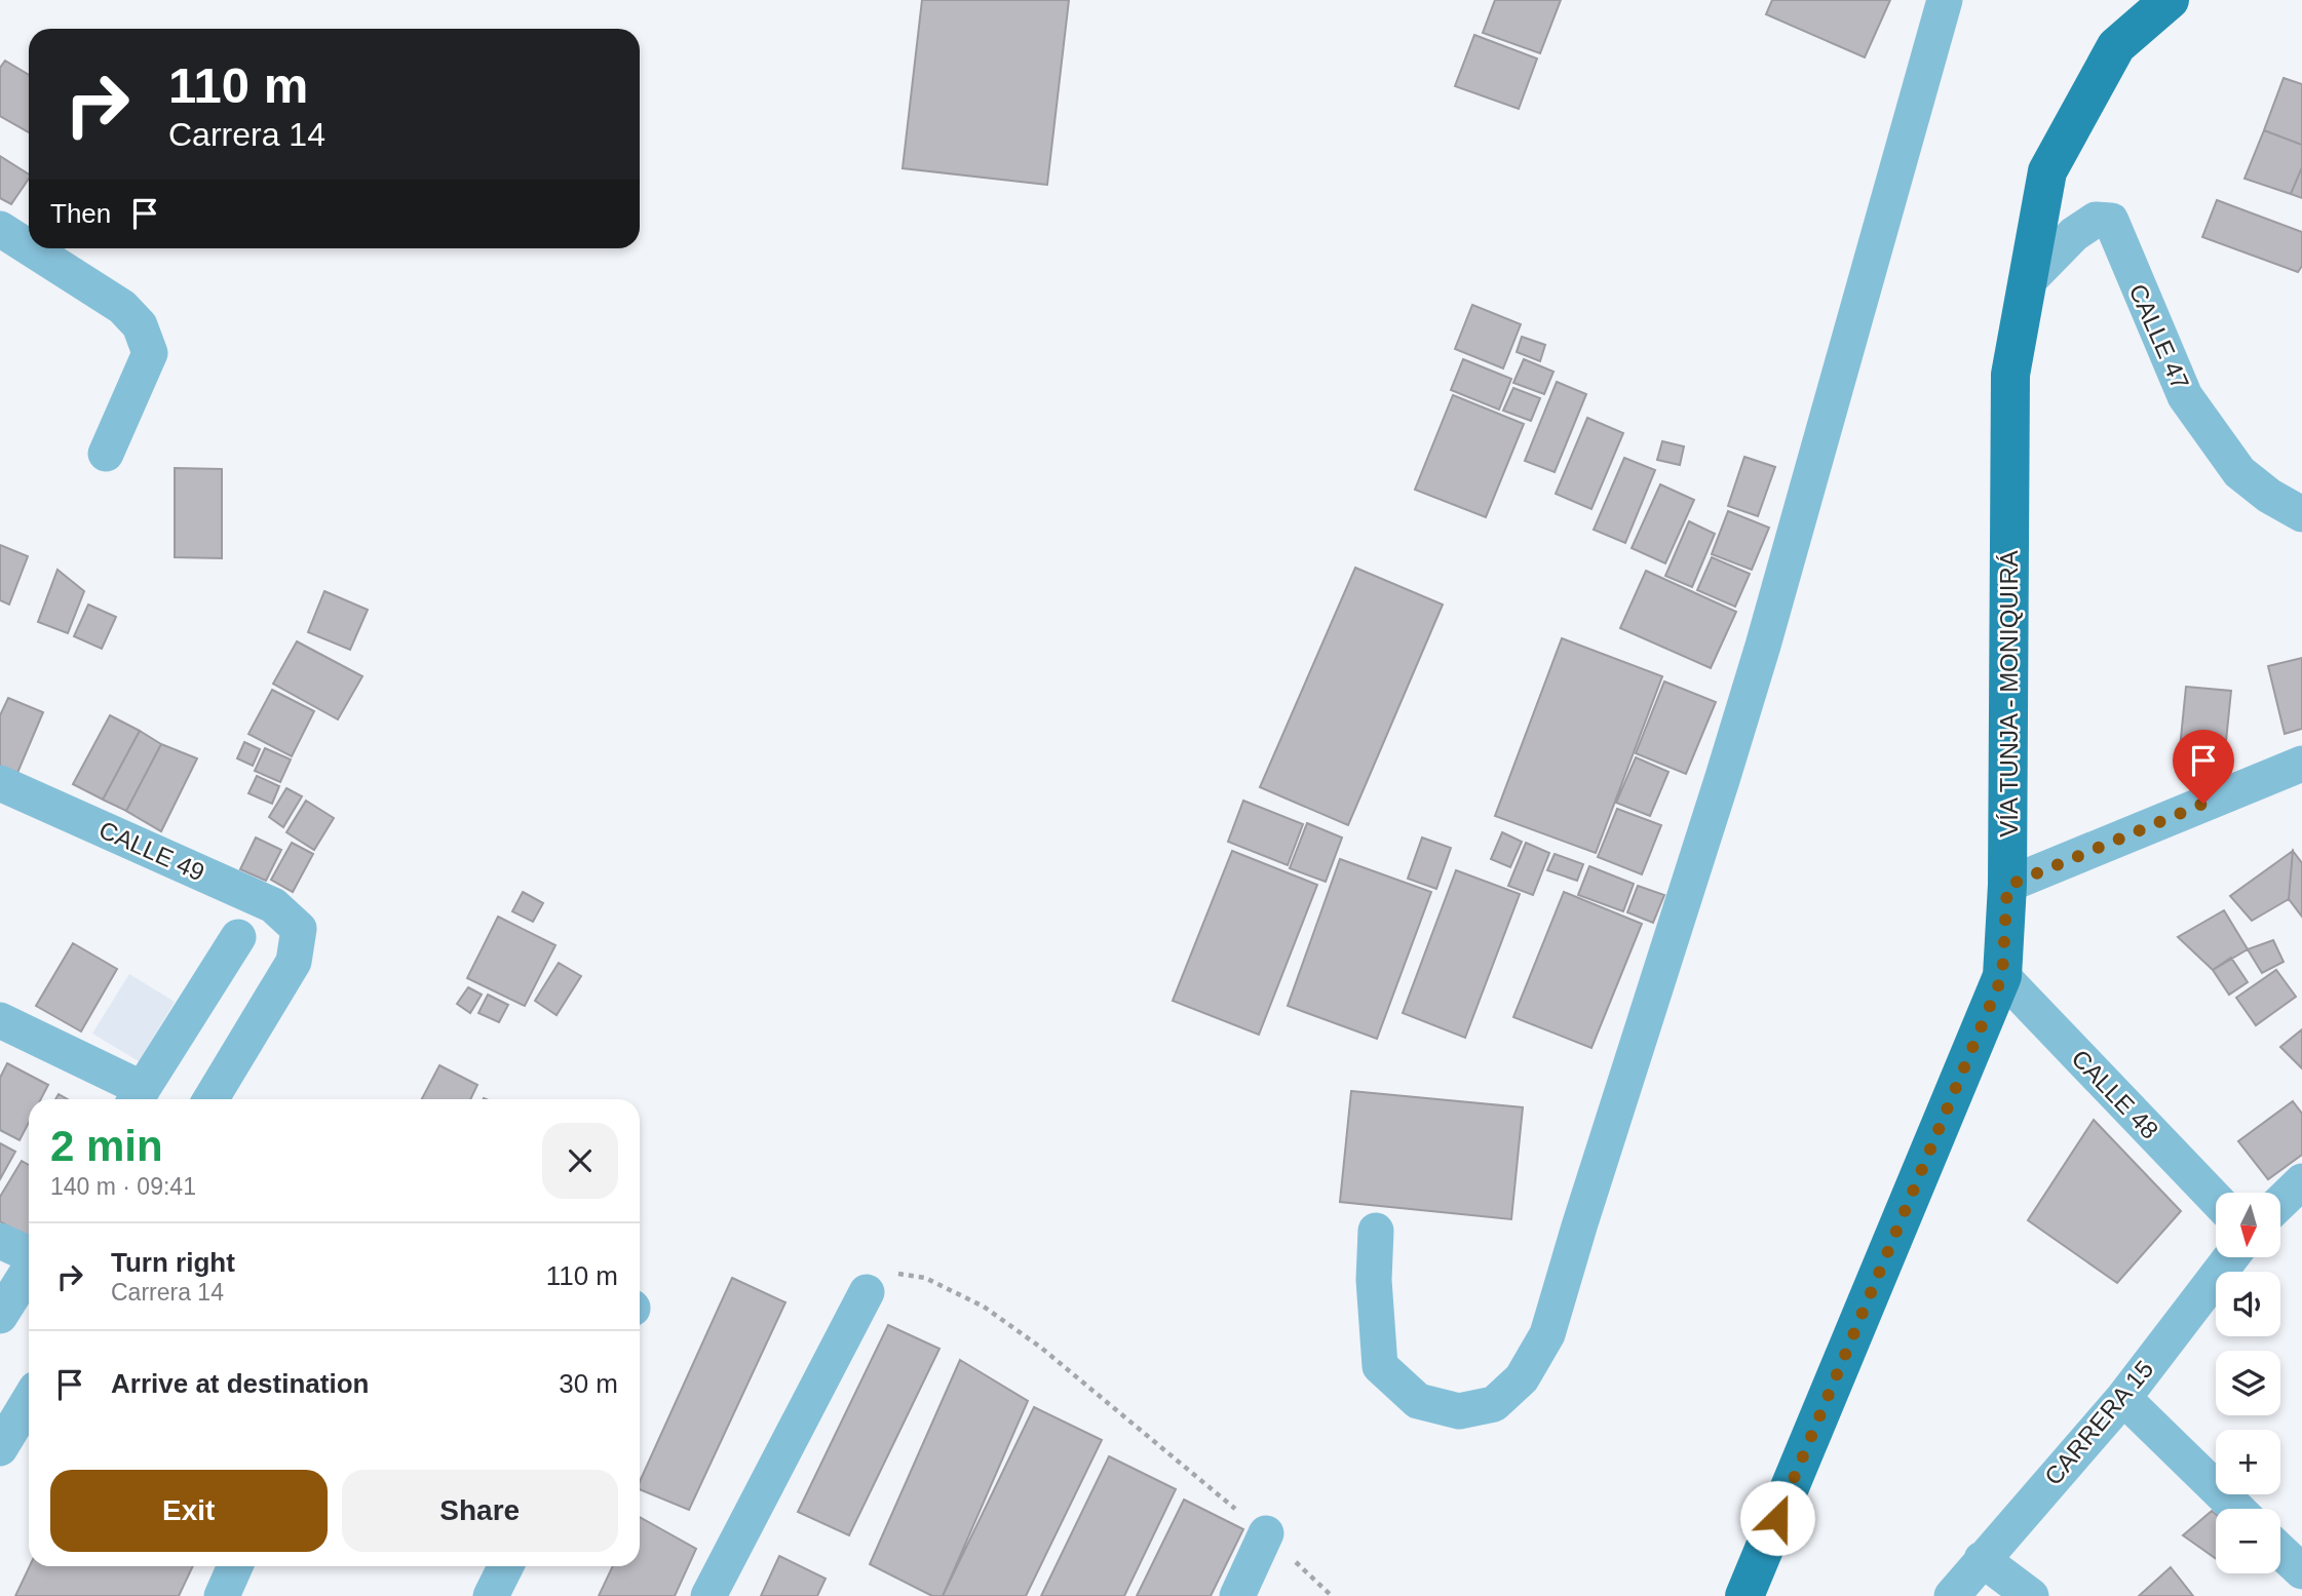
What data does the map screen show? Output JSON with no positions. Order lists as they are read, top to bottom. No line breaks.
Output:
{"streets":{"main road":["VÍA TUNJA - MONIQUIRÁ"],"street":["CALLE 47","CALLE 49","CALLE 48","CARRERA 15"]},"crossings":[["CALLE 47","VÍA TUNJA - MONIQUIRÁ"],["VÍA TUNJA - MONIQUIRÁ","CALLE 48"]],"north":"bottom","page":{"turn":["110 m","Carrera 14"],"then":"Then","heading":["2 min","140 m · 09:41"],"map_buttons":["+","−"],"list":[{"name":"Turn right","note":"Carrera 14","value":"110 m"},{"name":"Arrive at destination","value":"30 m"}],"buttons":["Exit","Share"]}}
